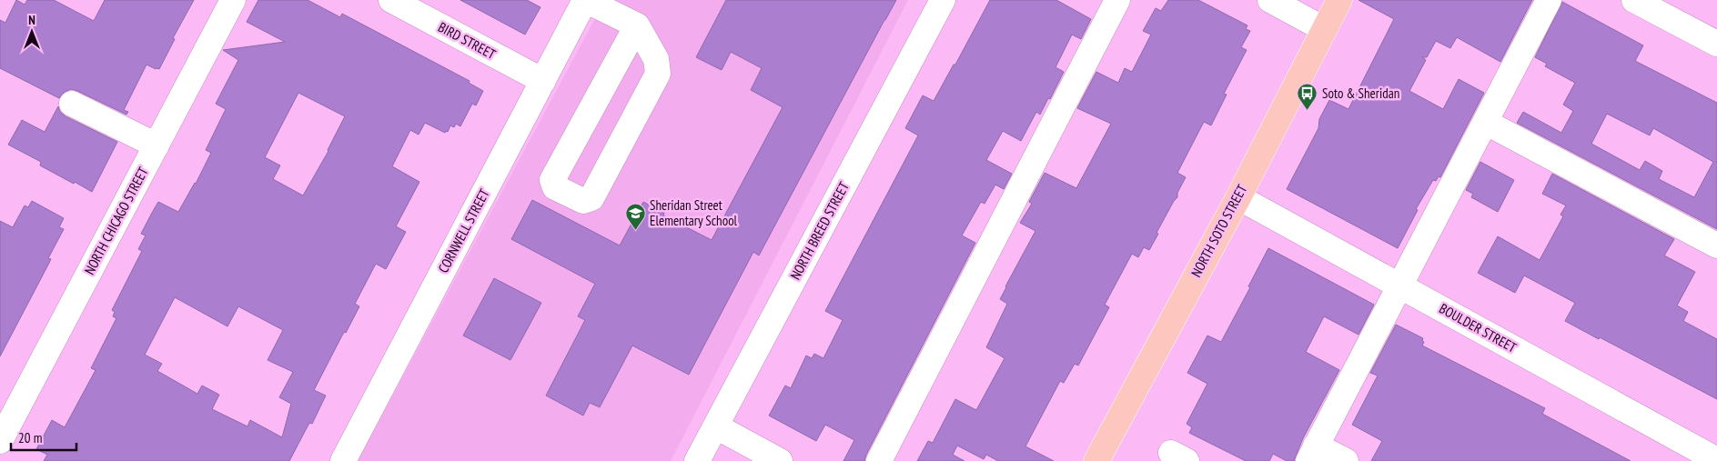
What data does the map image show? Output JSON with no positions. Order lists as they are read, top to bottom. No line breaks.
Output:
{"streets":{"main road":["NORTH SOTO STREET"],"street":["BIRD STREET","NORTH CHICAGO STREET","CORNWELL STREET","NORTH BREED STREET","BOULDER STREET"]},"crossings":[["BIRD STREET","CORNWELL STREET"],["NORTH SOTO STREET","BOULDER STREET"]],"places":{"bus stop":["Soto & Sheridan"],"school or university":["Sheridan Street Elementary School"]},"scale_bar":"20 m","north":"top"}
